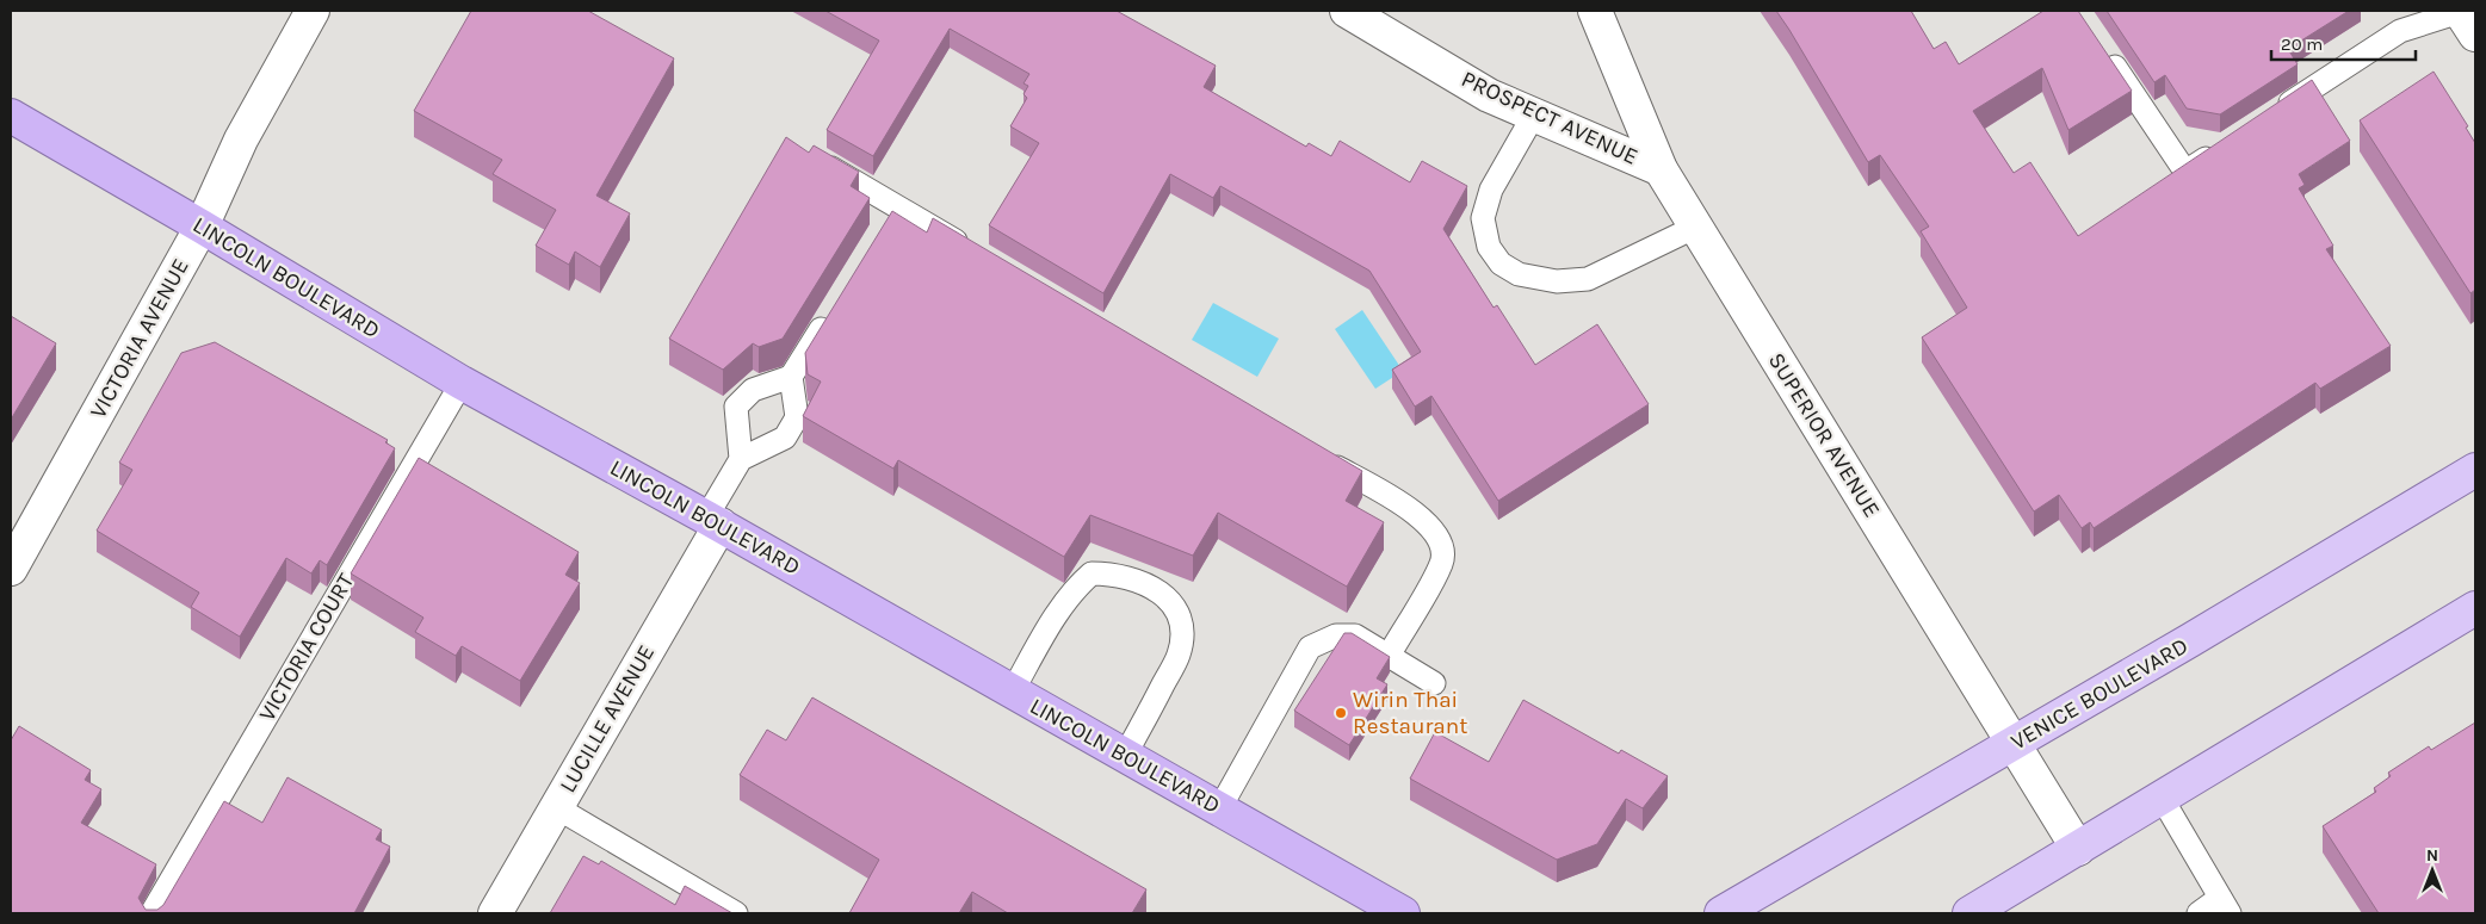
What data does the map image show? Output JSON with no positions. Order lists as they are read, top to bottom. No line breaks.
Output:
{"streets":{"highway":["LINCOLN BOULEVARD"],"main road":["VENICE BOULEVARD"],"street":["PROSPECT AVENUE","VICTORIA AVENUE","SUPERIOR AVENUE","LUCILLE AVENUE"],"lane":["VICTORIA COURT"]},"crossings":[["PROSPECT AVENUE","SUPERIOR AVENUE"],["LINCOLN BOULEVARD","VICTORIA AVENUE"],["LINCOLN BOULEVARD","VICTORIA COURT"],["LINCOLN BOULEVARD","LUCILLE AVENUE"],["SUPERIOR AVENUE","VENICE BOULEVARD"]],"places":["Wirin Thai Restaurant"],"scale_bar":"20 m","north":"top"}
